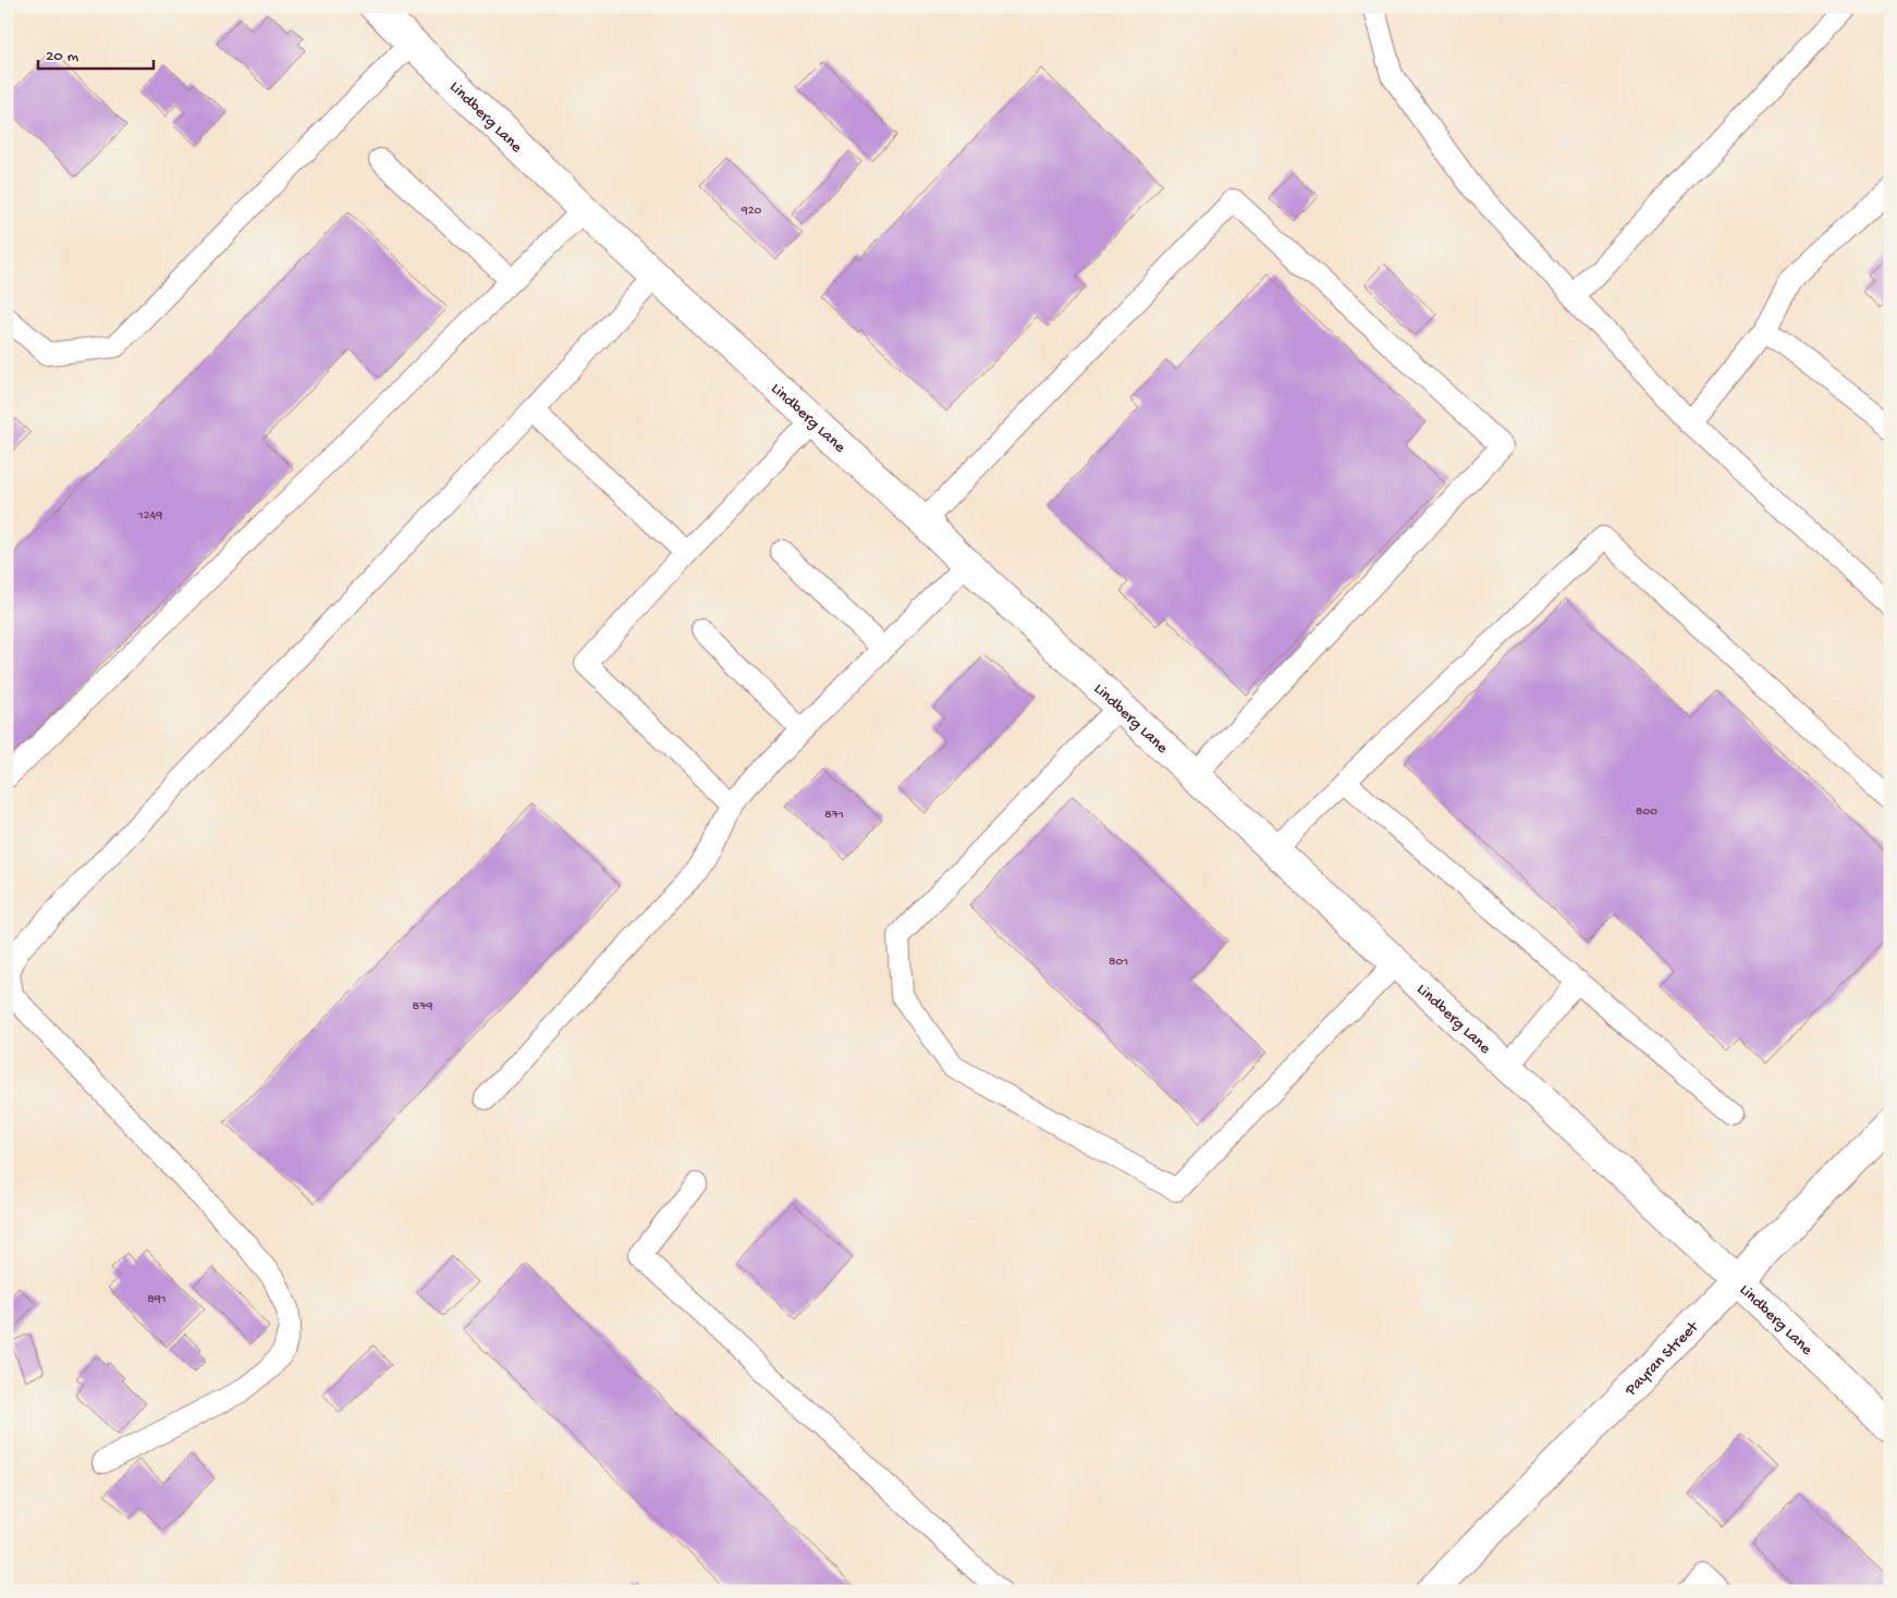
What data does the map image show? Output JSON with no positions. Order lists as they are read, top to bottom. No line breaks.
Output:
{"streets":{"street":["Lindberg Lane","Payran Street"]},"crossings":[["Lindberg Lane","Payran Street"]],"house_numbers":["920","1249","800","871","801","879","891"],"scale_bar":"20 m"}
